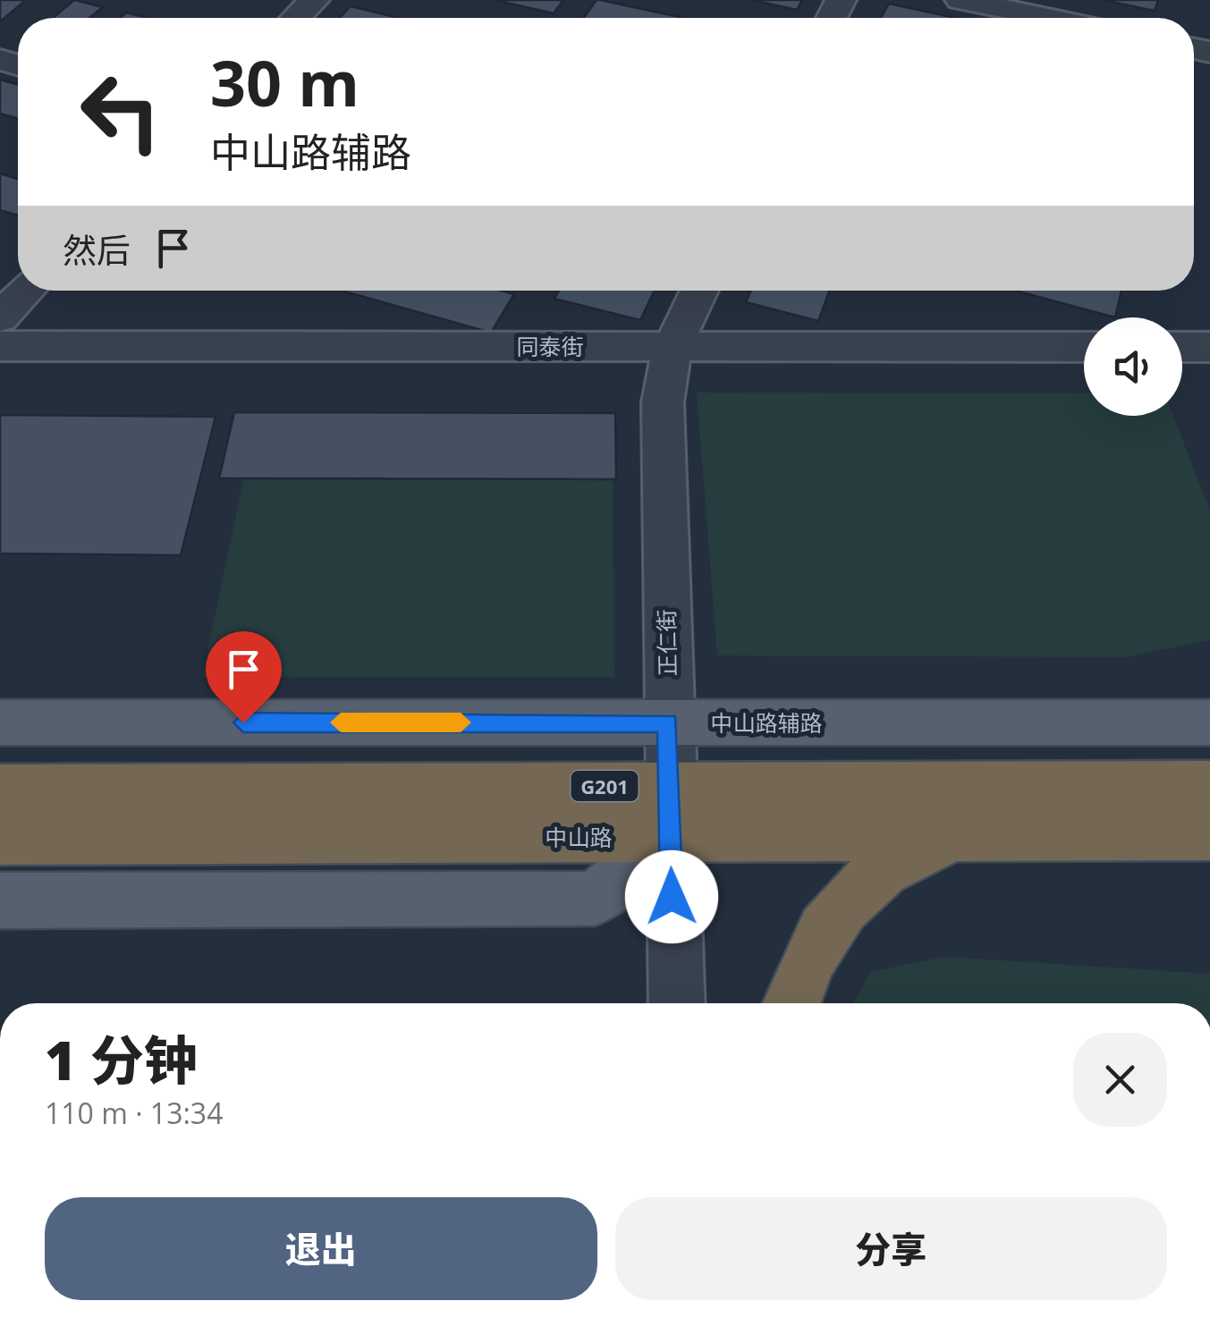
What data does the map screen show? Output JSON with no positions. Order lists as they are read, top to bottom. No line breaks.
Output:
{"streets":{"highway":["G201","中山路"],"main road":["中山路辅路"],"street":["同泰街","正仁街"]},"crossings":[["同泰街","正仁街"],["正仁街","中山路辅路"],["正仁街","中山路"]],"page":{"turn":["30 m","中山路辅路"],"then":"然后","heading":["1 分钟","110 m · 13:34"],"buttons":["退出","分享"]}}
